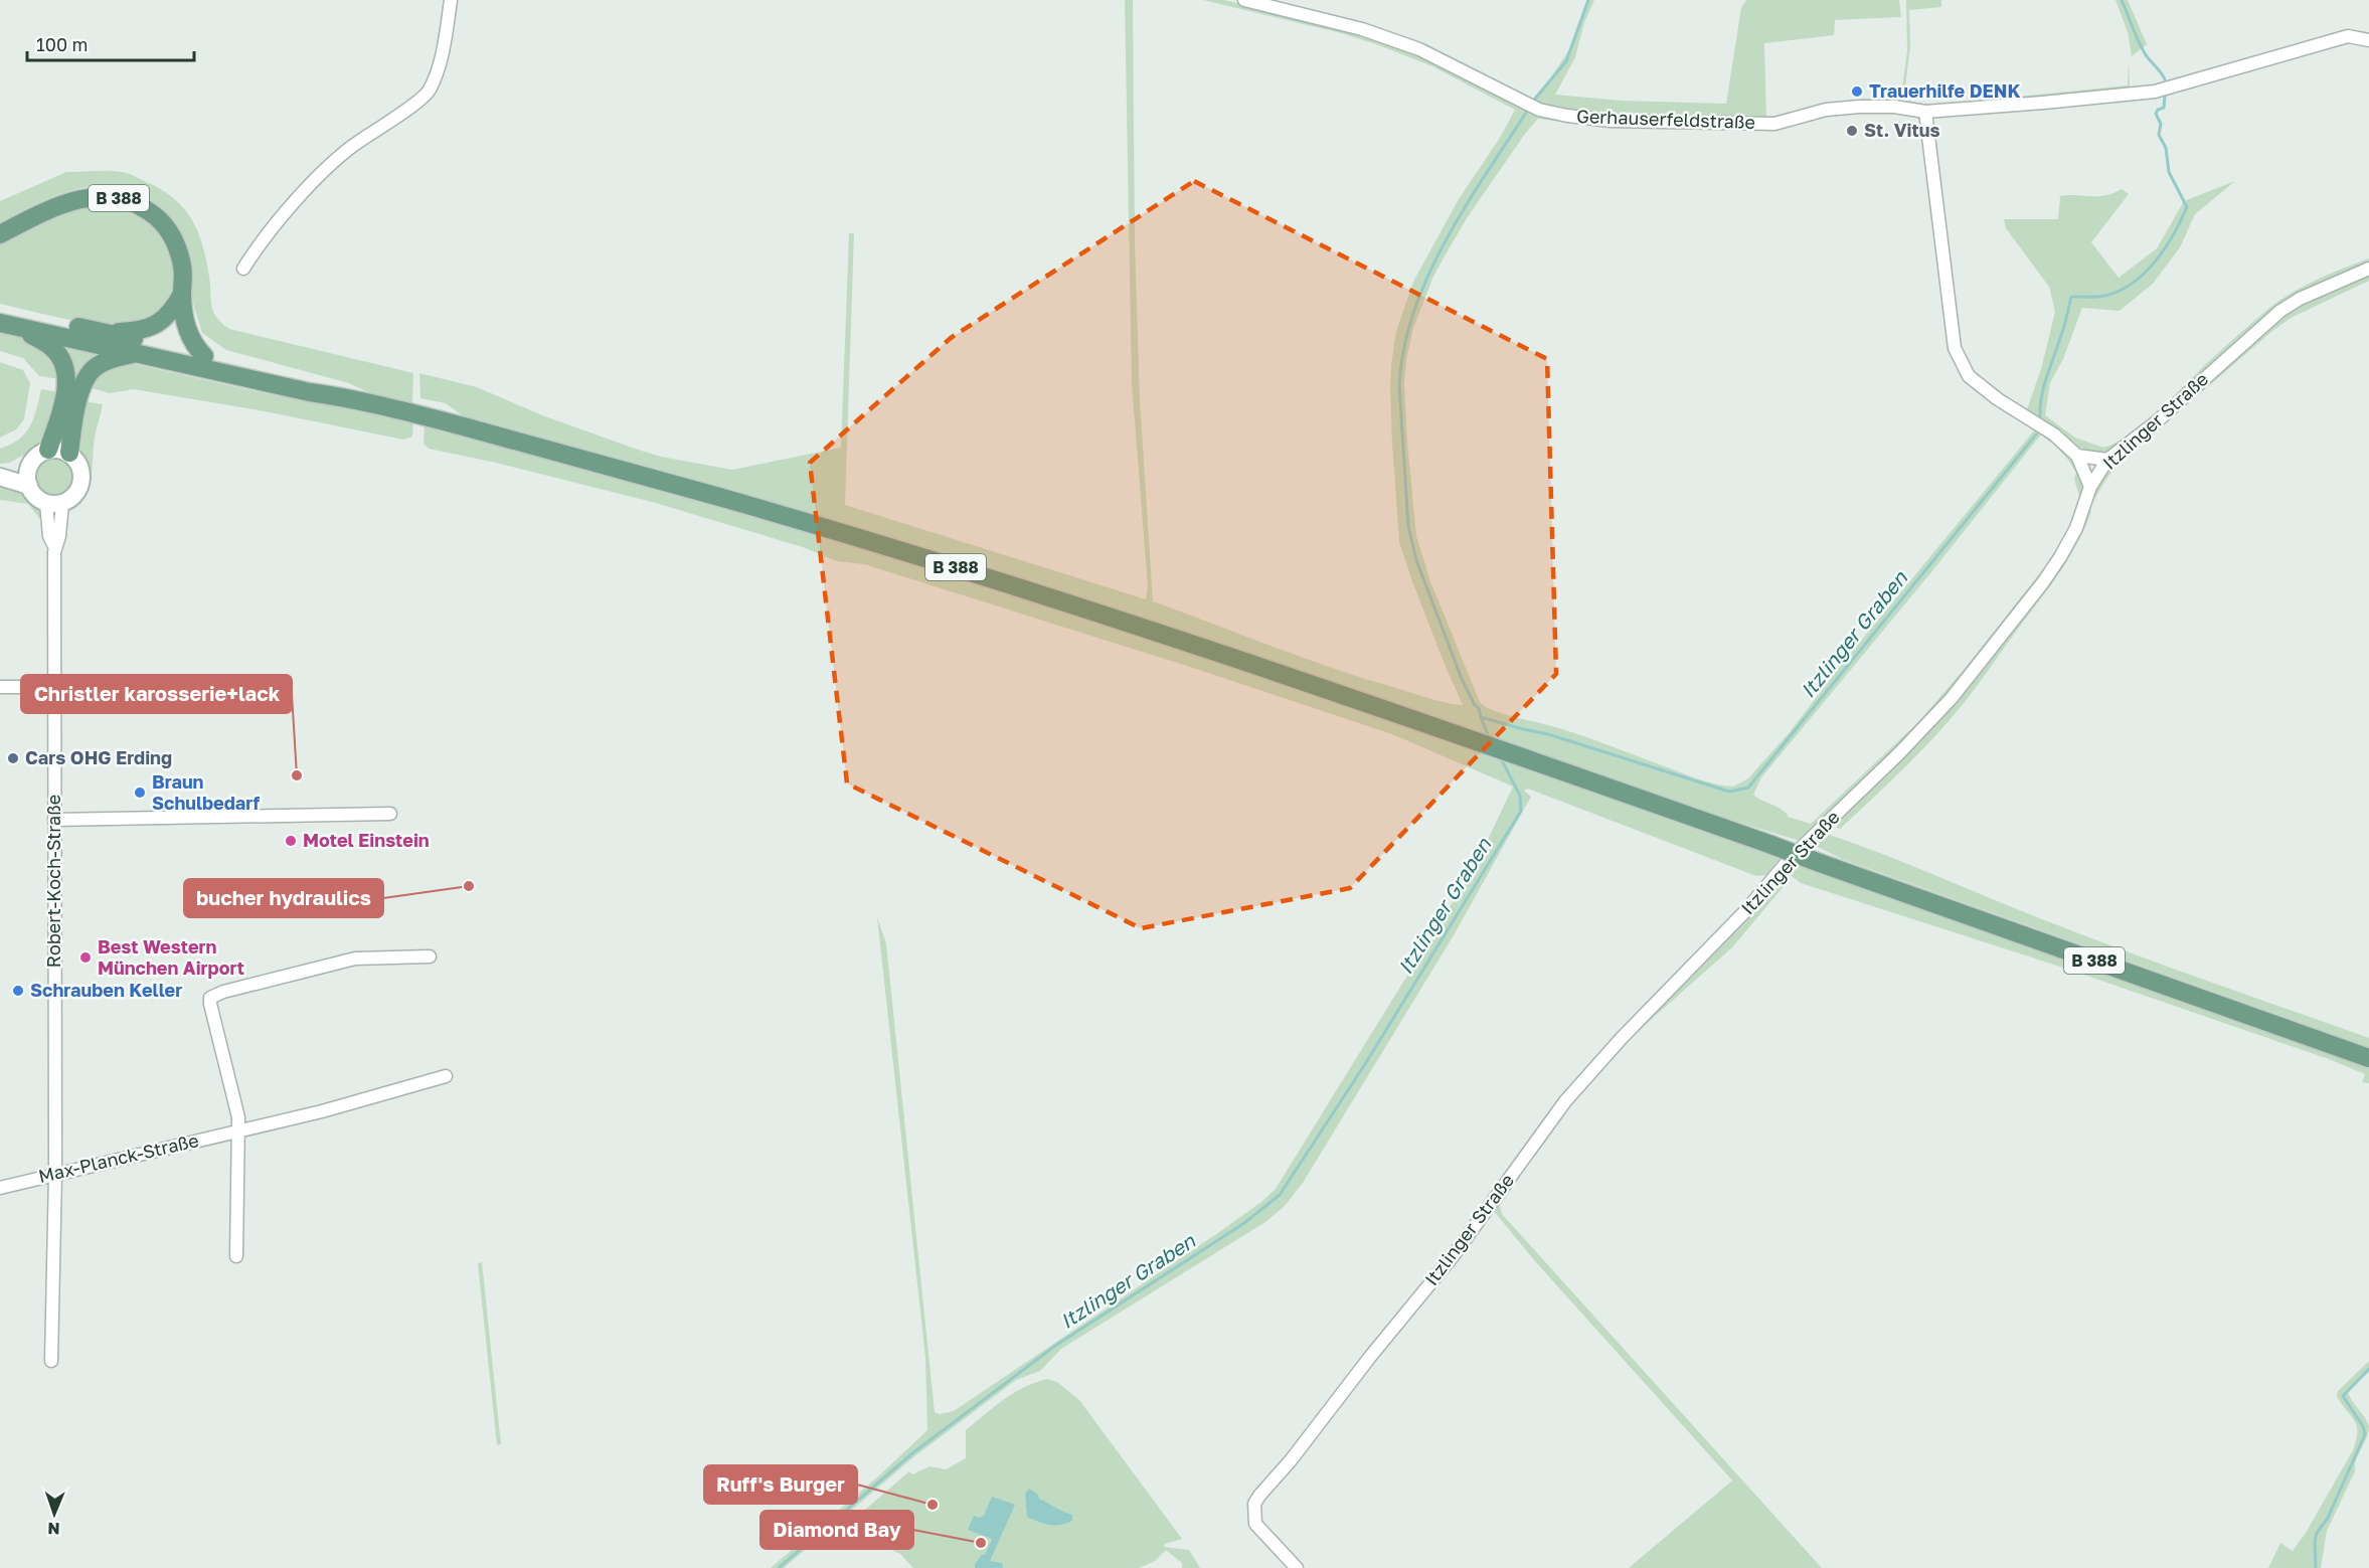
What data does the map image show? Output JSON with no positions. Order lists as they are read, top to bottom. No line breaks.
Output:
{"streets":{"main road":["B 388"],"street":["Gerhauserfeldstraße","Itzlinger Straße","Robert-Koch-Straße","Max-Planck-Straße"]},"crossings":[["B 388","Robert-Koch-Straße"],["Robert-Koch-Straße","Max-Planck-Straße"]],"water":["Itzlinger Graben"],"places":["Trauerhilfe DENK","St. Vitus","Cars OHG Erding","Christler karosserie+lack","Braun Schulbedarf","Motel Einstein","bucher hydraulics","Best Western München Airport","Schrauben Keller","Ruff's Burger","Diamond Bay"],"scale_bar":"100 m","north":"bottom"}
